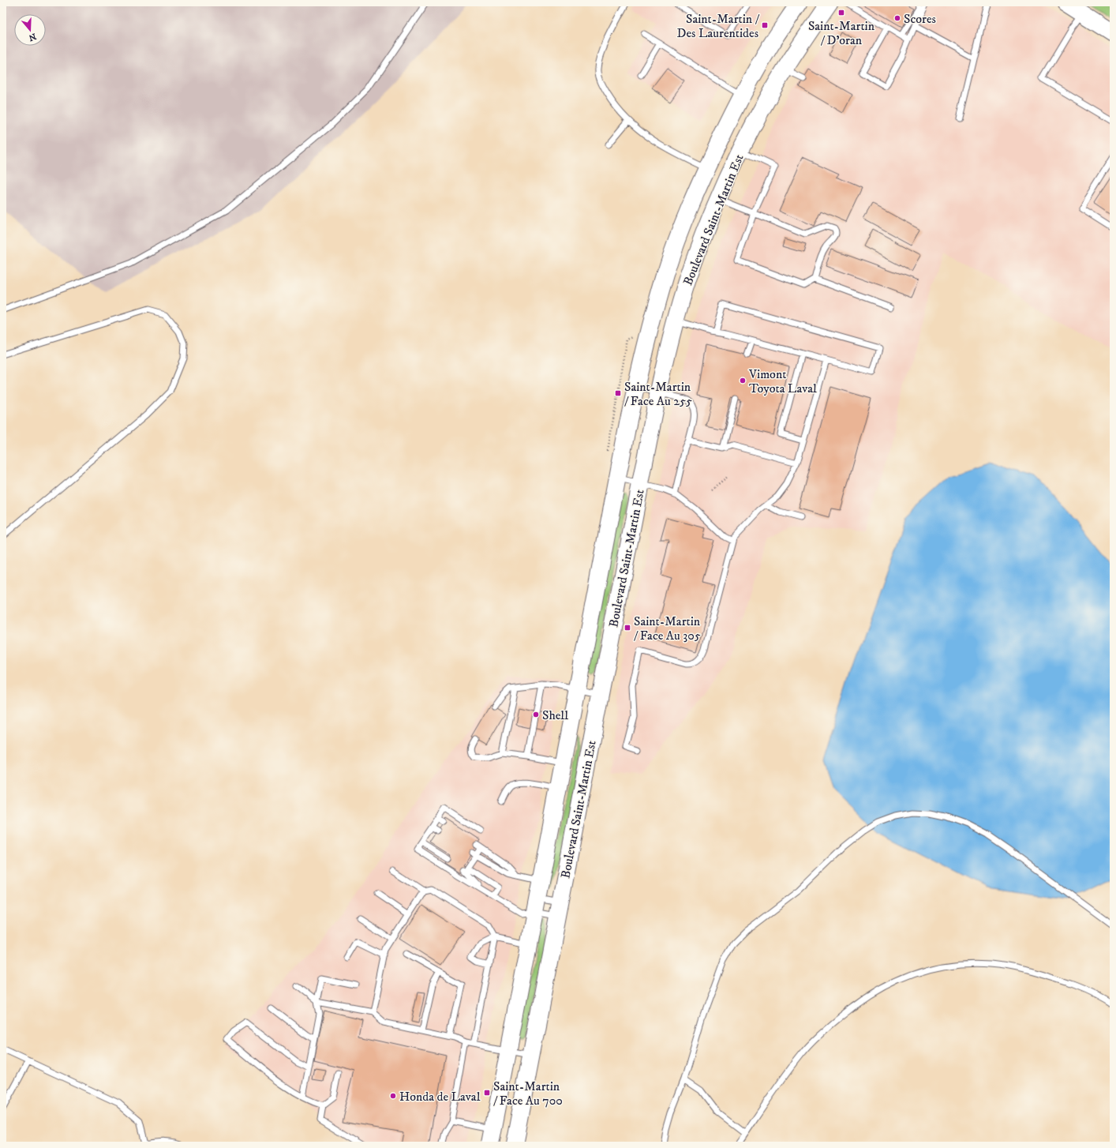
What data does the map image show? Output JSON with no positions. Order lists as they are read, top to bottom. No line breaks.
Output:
{"streets":{"main road":["Boulevard Saint-Martin Est"]},"places":{"transit":["Saint-Martin / D'oran","Saint-Martin / Des Laurentides","Saint-Martin / Face Au 255","Saint-Martin / Face Au 305","Saint-Martin / Face Au 700"],"other":["Scores","Vimont Toyota Laval","Shell","Honda de Laval"]},"north":"bottom"}
